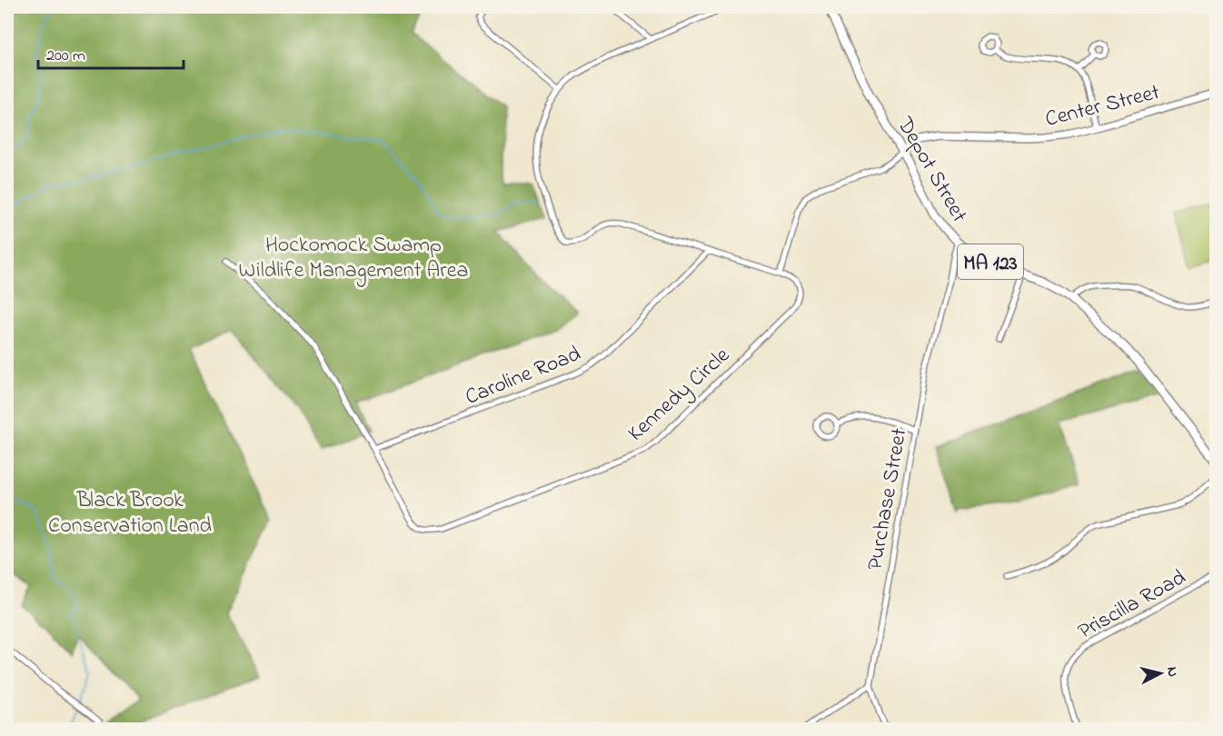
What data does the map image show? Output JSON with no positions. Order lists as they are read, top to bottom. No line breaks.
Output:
{"streets":{"highway":["Depot Street","MA 123"],"main road":["Center Street"],"street":["Caroline Road","Kennedy Circle","Purchase Street","Priscilla Road"]},"crossings":[["Center Street","Depot Street"],["Depot Street","Purchase Street"],["Caroline Road","Kennedy Circle"]],"parks":["Hockomock Swamp Wildlife Management Area","Black Brook Conservation Land"],"scale_bar":"200 m","north":"right"}
